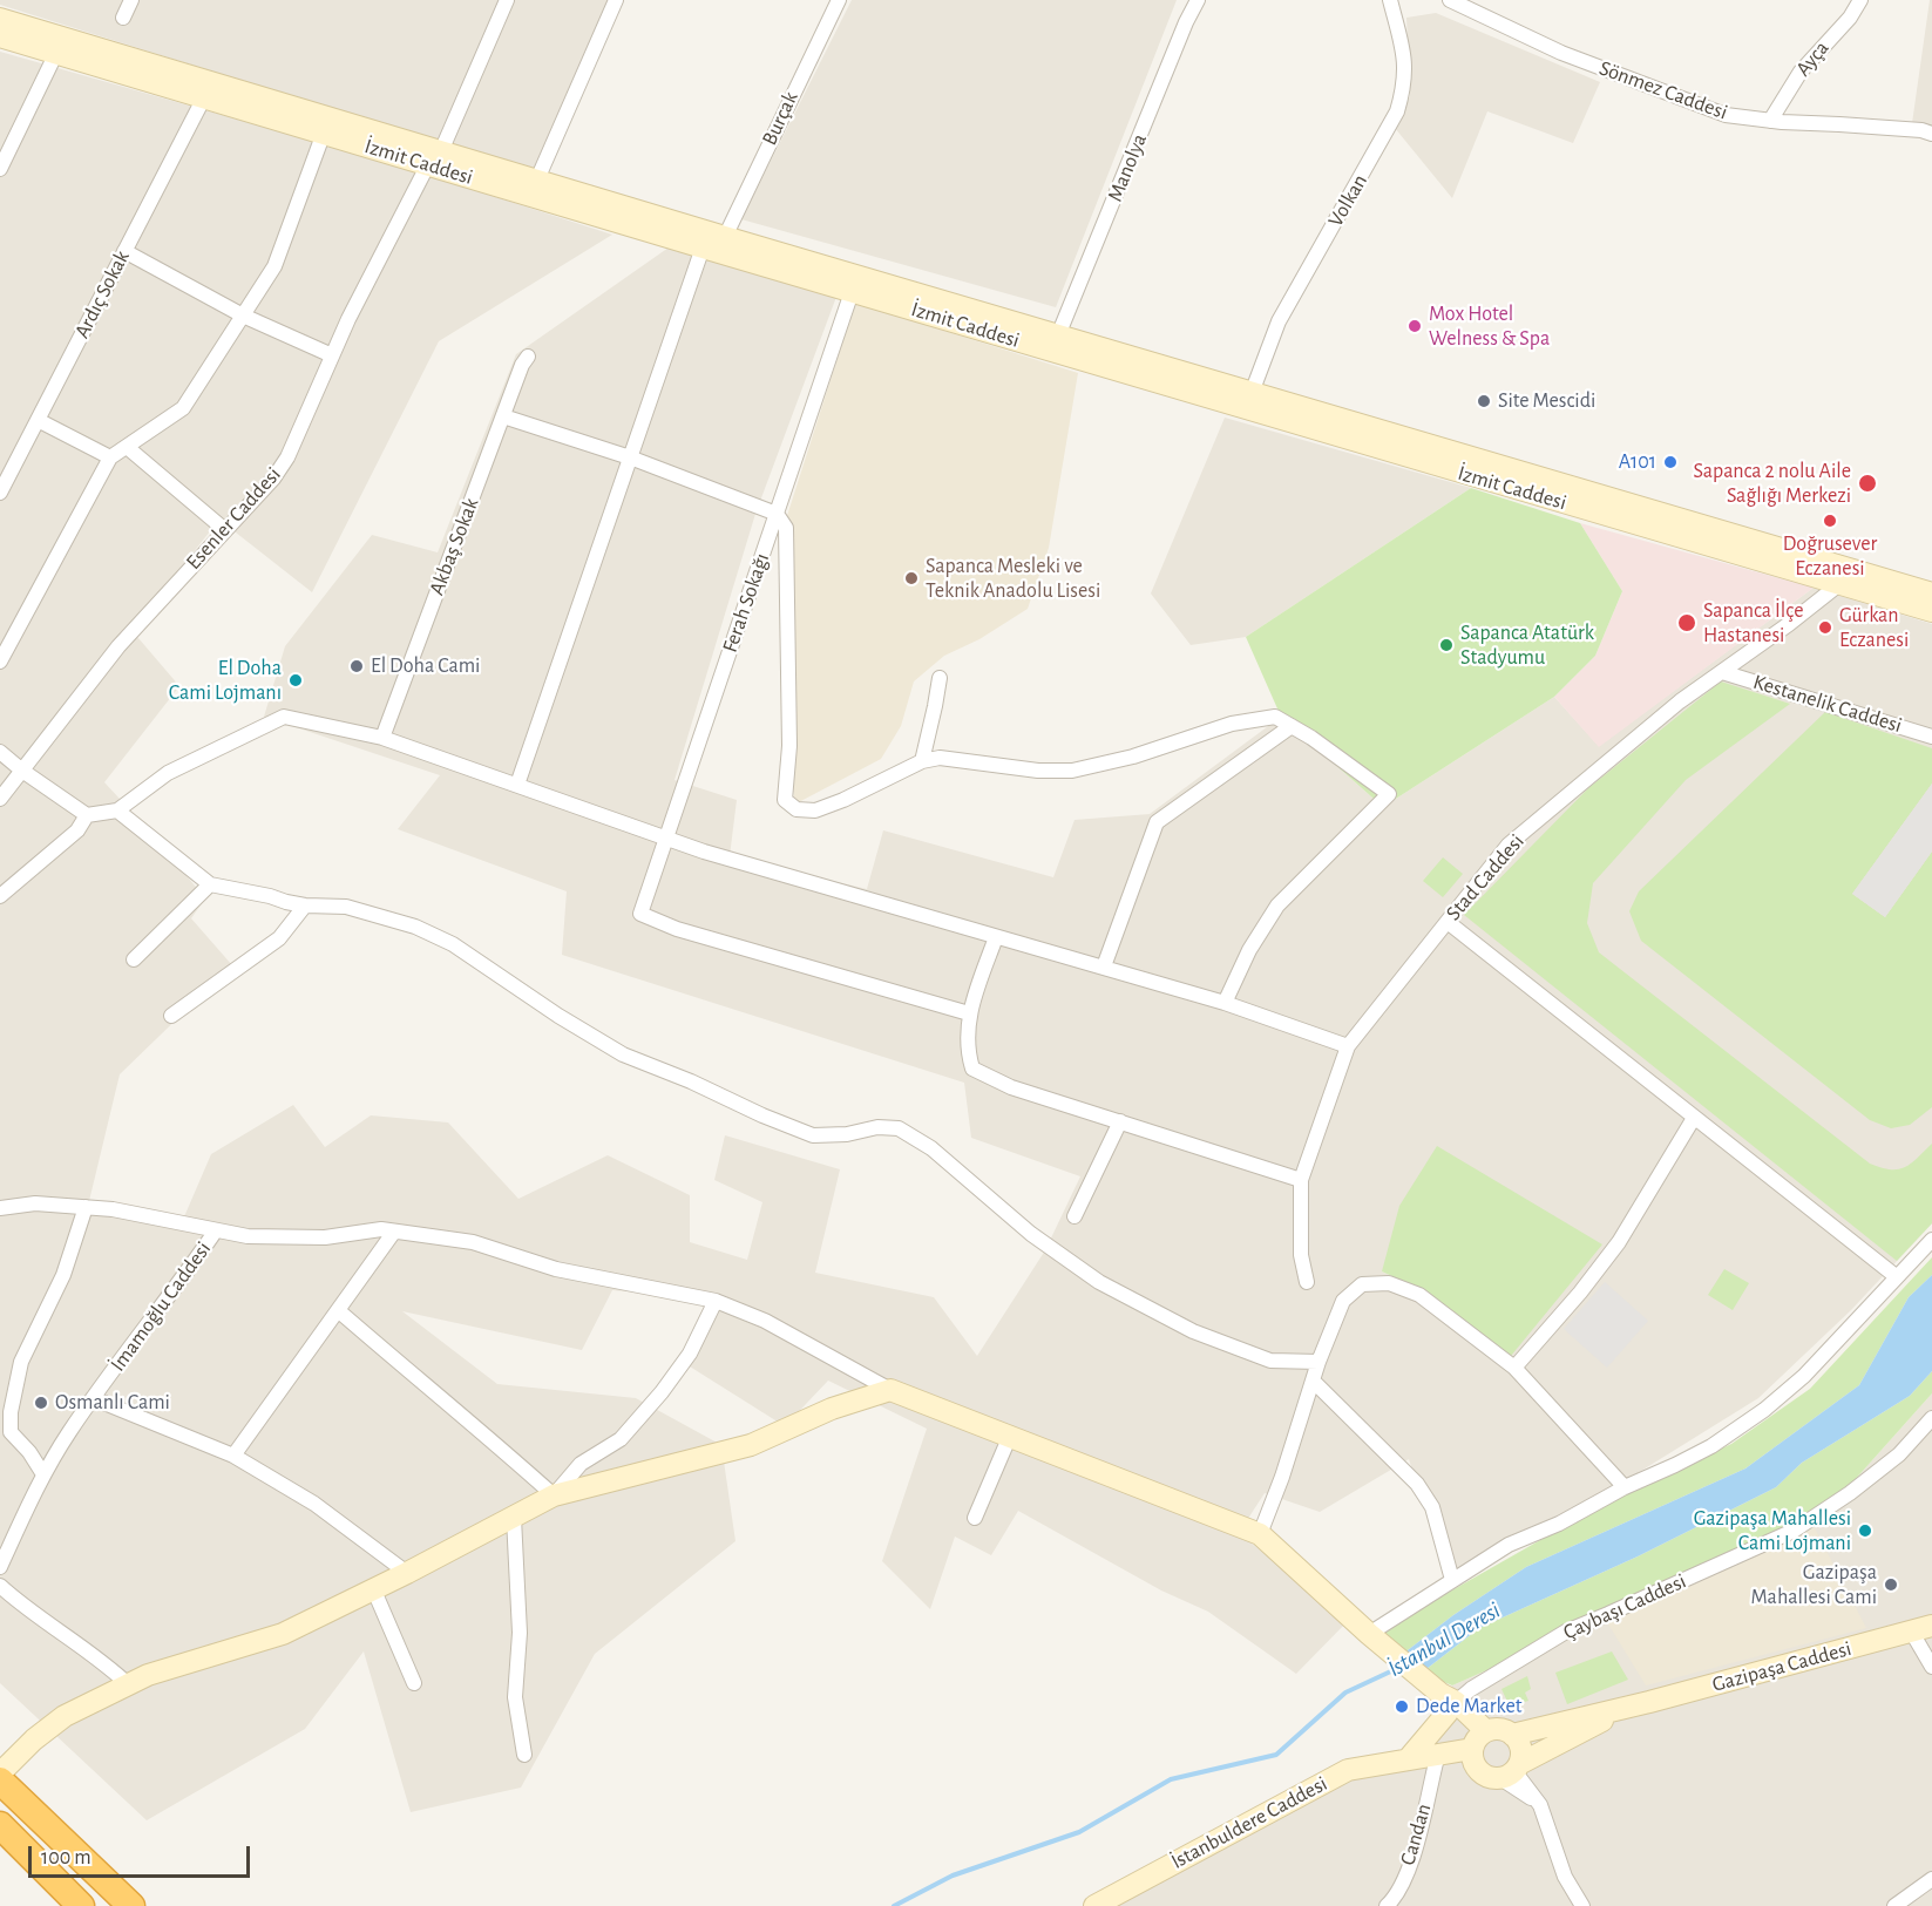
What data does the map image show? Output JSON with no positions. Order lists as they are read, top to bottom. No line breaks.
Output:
{"streets":{"main road":["İzmit Caddesi","Gazipaşa Caddesi","İstanbuldere Caddesi"],"street":["Ayça","Sönmez Caddesi","Burçak","Manolya","Volkan","Ardıç Sokak","Esenler Caddesi","Akbaş Sokak","Ferah Sokağı","Kestanelik Caddesi","Stad Caddesi","İmamoğlu Caddesi","Çaybaşı Caddesi","Candan"]},"crossings":[["Ayça","Sönmez Caddesi"],["Burçak","İzmit Caddesi"],["İzmit Caddesi","Manolya"],["İzmit Caddesi","Volkan"],["İzmit Caddesi","Ardıç Sokak"],["İzmit Caddesi","Esenler Caddesi"],["İzmit Caddesi","Ferah Sokağı"],["İzmit Caddesi","Stad Caddesi"],["Kestanelik Caddesi","Stad Caddesi"],["Gazipaşa Caddesi","İstanbuldere Caddesi"],["İstanbuldere Caddesi","Candan"]],"water":["İstanbul Deresi"],"places":["Mox Hotel Welness & Spa","Site Mescidi","A101","Sapanca 2 nolu Aile Sağlığı Merkezi","Doğrusever Eczanesi","Sapanca Mesleki ve Teknik Anadolu Lisesi","Sapanca İlçe Hastanesi","Gürkan Eczanesi","Sapanca Atatürk Stadyumu","El Doha Cami","El Doha Cami Lojmanı","Osmanlı Cami","Gazipaşa Mahallesi Cami Lojmani","Gazipaşa Mahallesi Cami","Dede Market"],"scale_bar":"100 m"}
